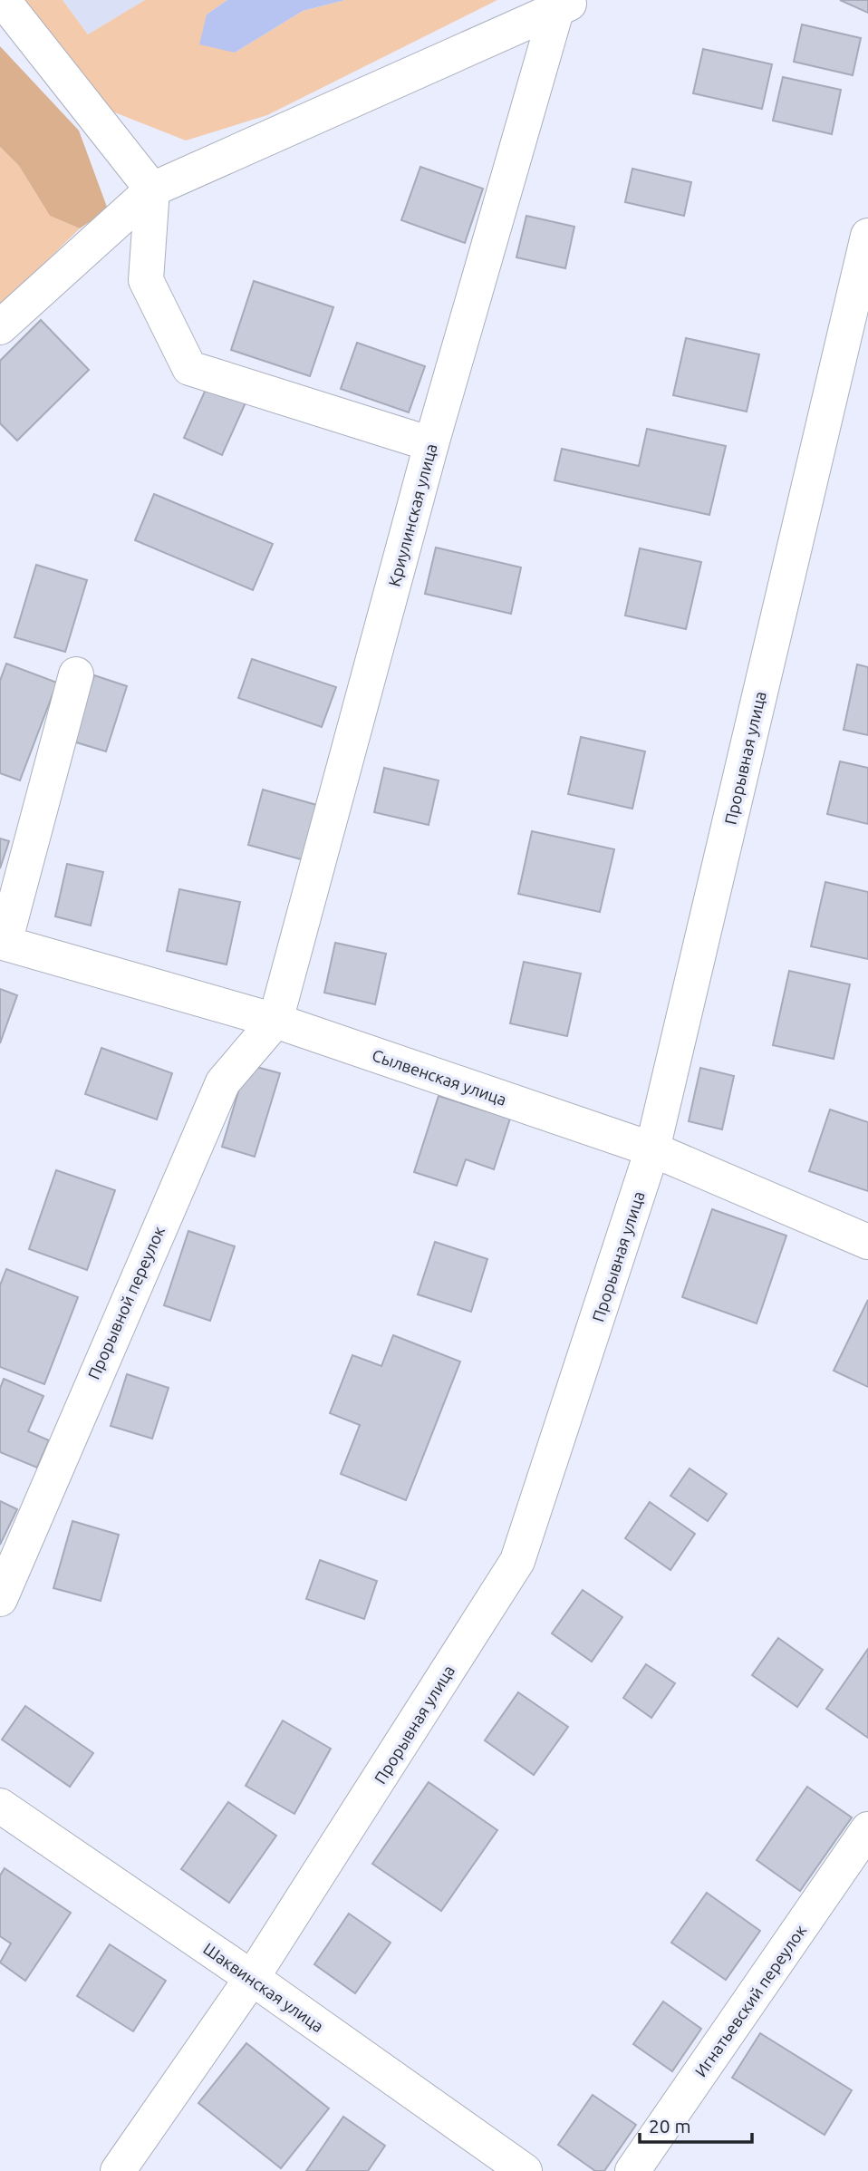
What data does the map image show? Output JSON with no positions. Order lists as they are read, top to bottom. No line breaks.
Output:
{"streets":{"street":["Криулинская улица","Прорывная улица","Сылвенская улица","Прорывной переулок","Шаквинская улица","Игнатьевский переулок"]},"crossings":[["Криулинская улица","Сылвенская улица"],["Криулинская улица","Прорывной переулок"],["Прорывная улица","Сылвенская улица"],["Прорывная улица","Шаквинская улица"],["Сылвенская улица","Прорывной переулок"]],"scale_bar":"20 m"}
